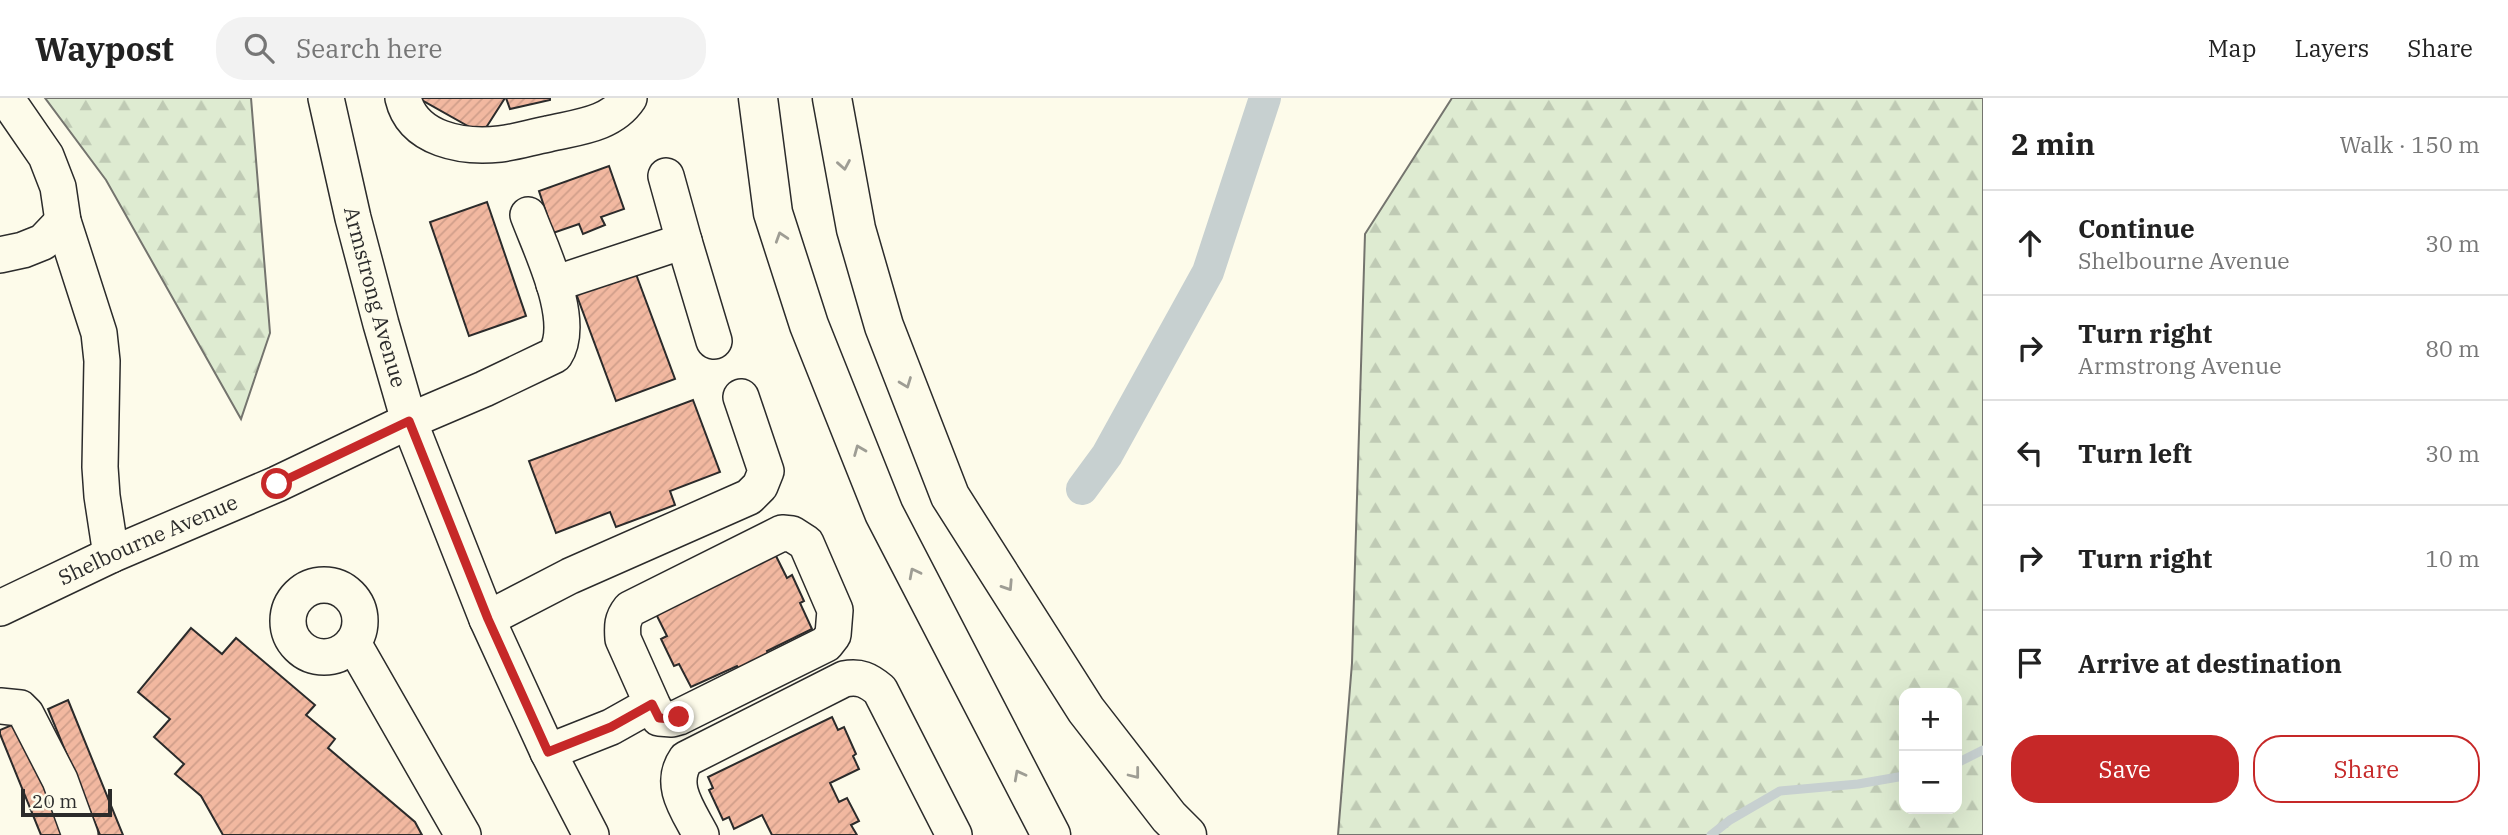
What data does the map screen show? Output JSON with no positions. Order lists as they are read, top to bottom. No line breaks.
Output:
{"streets":{"street":["Armstrong Avenue","Shelbourne Avenue"]},"crossings":[["Armstrong Avenue","Shelbourne Avenue"]],"scale_bar":"20 m","page":{"header":"Waypost","search":"Search here","nav":["Map","Layers","Share"],"heading":["2 min","Walk · 150 m"],"list":[["Continue","Shelbourne Avenue","30 m"],["Turn right","Armstrong Avenue","80 m"],["Turn left","30 m"],["Turn right","10 m"],"Arrive at destination"],"map_buttons":["+","−"],"buttons":["Save","Share"],"scale":"20 m"}}
